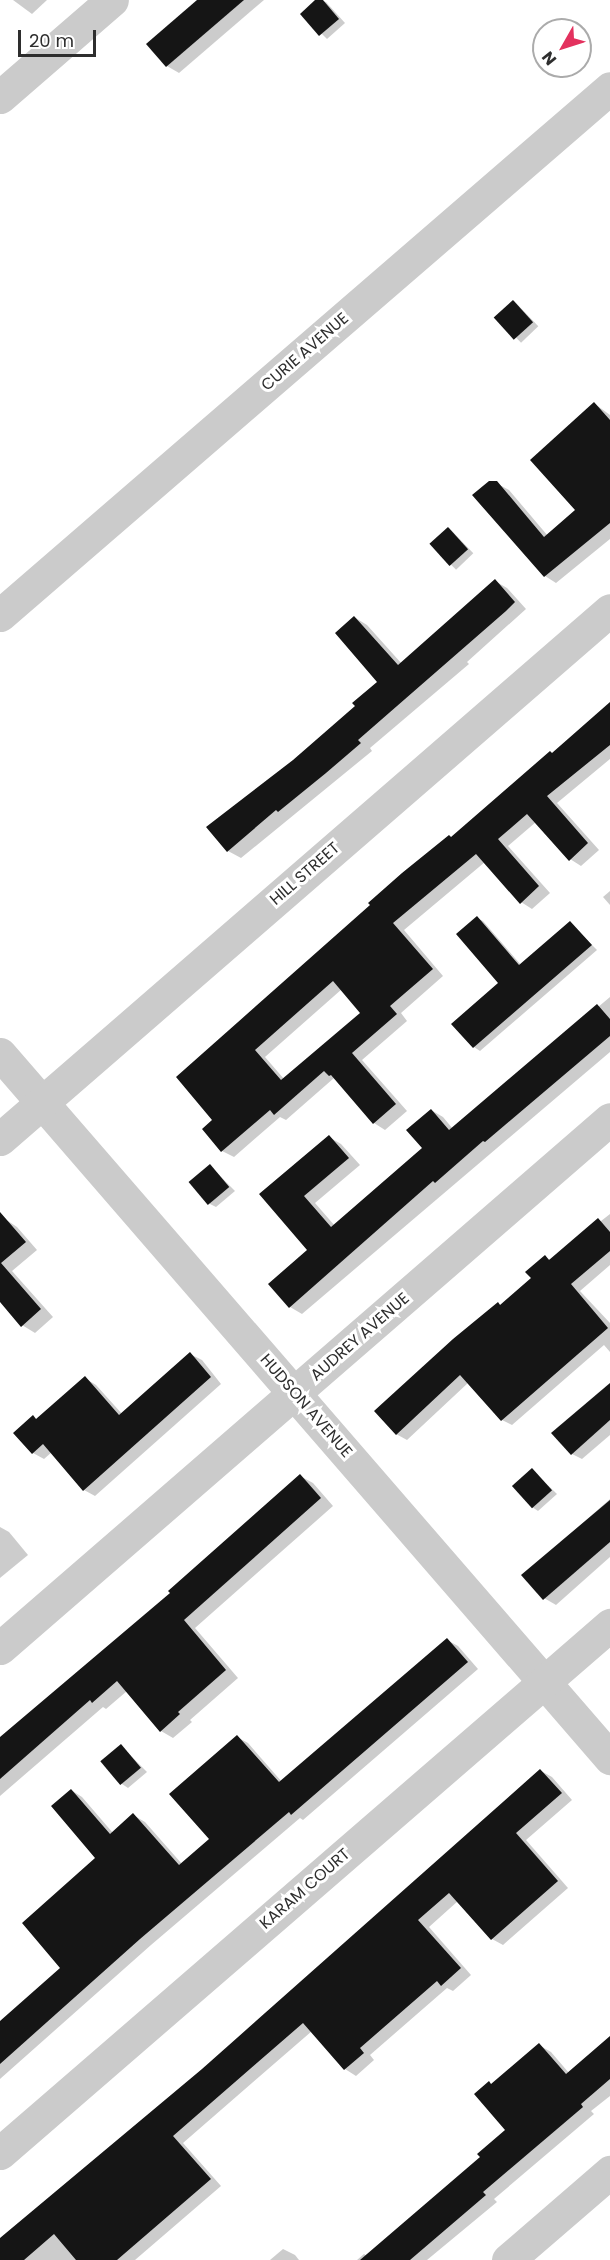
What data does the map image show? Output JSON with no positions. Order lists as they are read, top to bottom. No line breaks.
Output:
{"streets":{"street":["CURIE AVENUE","HILL STREET","AUDREY AVENUE","HUDSON AVENUE","KARAM COURT"]},"crossings":[["HILL STREET","HUDSON AVENUE"],["AUDREY AVENUE","HUDSON AVENUE"],["HUDSON AVENUE","KARAM COURT"]],"scale_bar":"20 m","north":"bottom left"}
